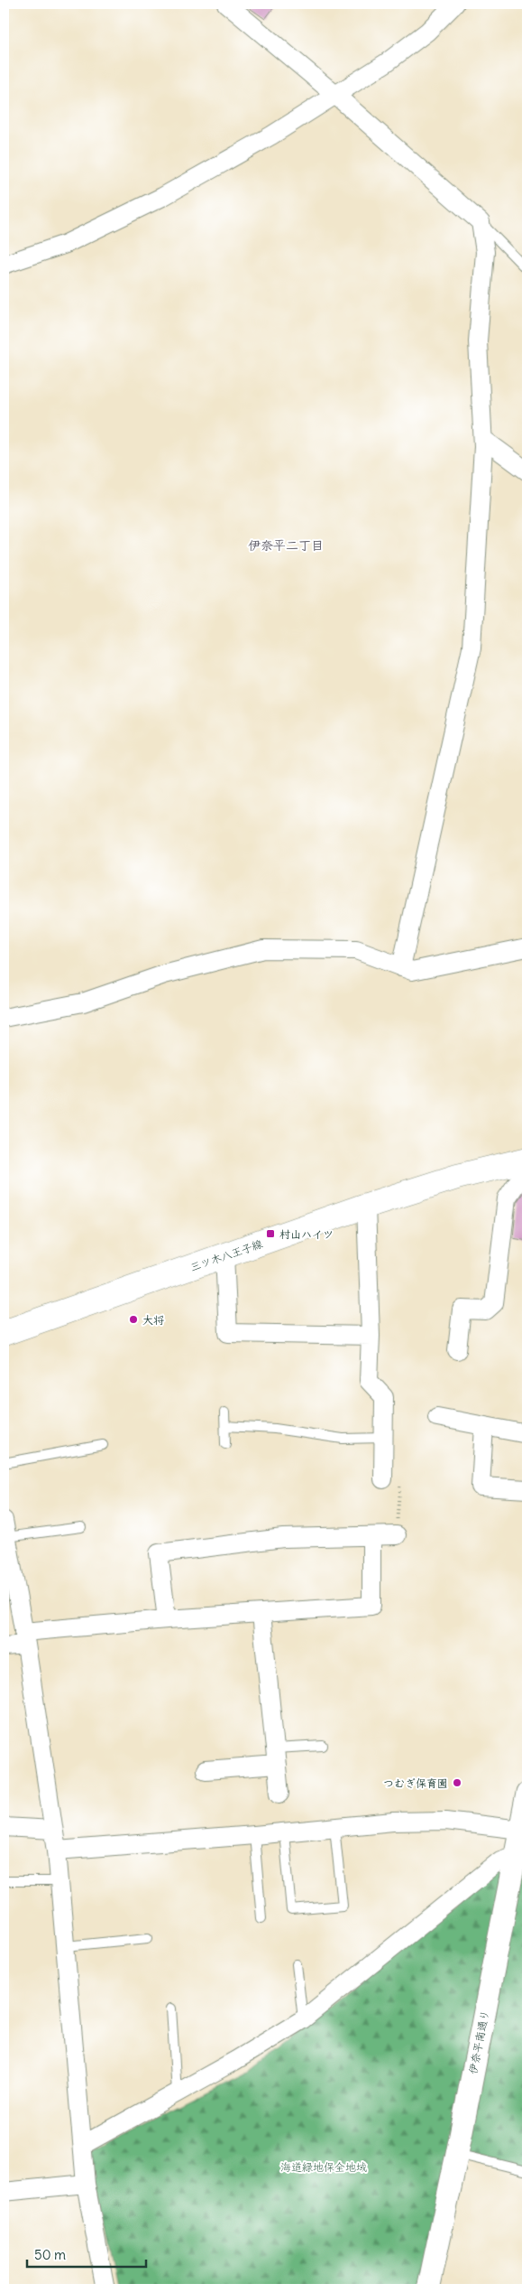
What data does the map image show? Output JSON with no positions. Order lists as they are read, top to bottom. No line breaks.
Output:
{"streets":{"main road":["三ツ木八王子線"],"street":["伊奈平南通り"]},"districts":["伊奈平二丁目"],"parks":["海道緑地保全地域"],"places":{"transit":["村山ハイツ"],"other":["大将","つむぎ保育園"]},"scale_bar":"50 m"}
